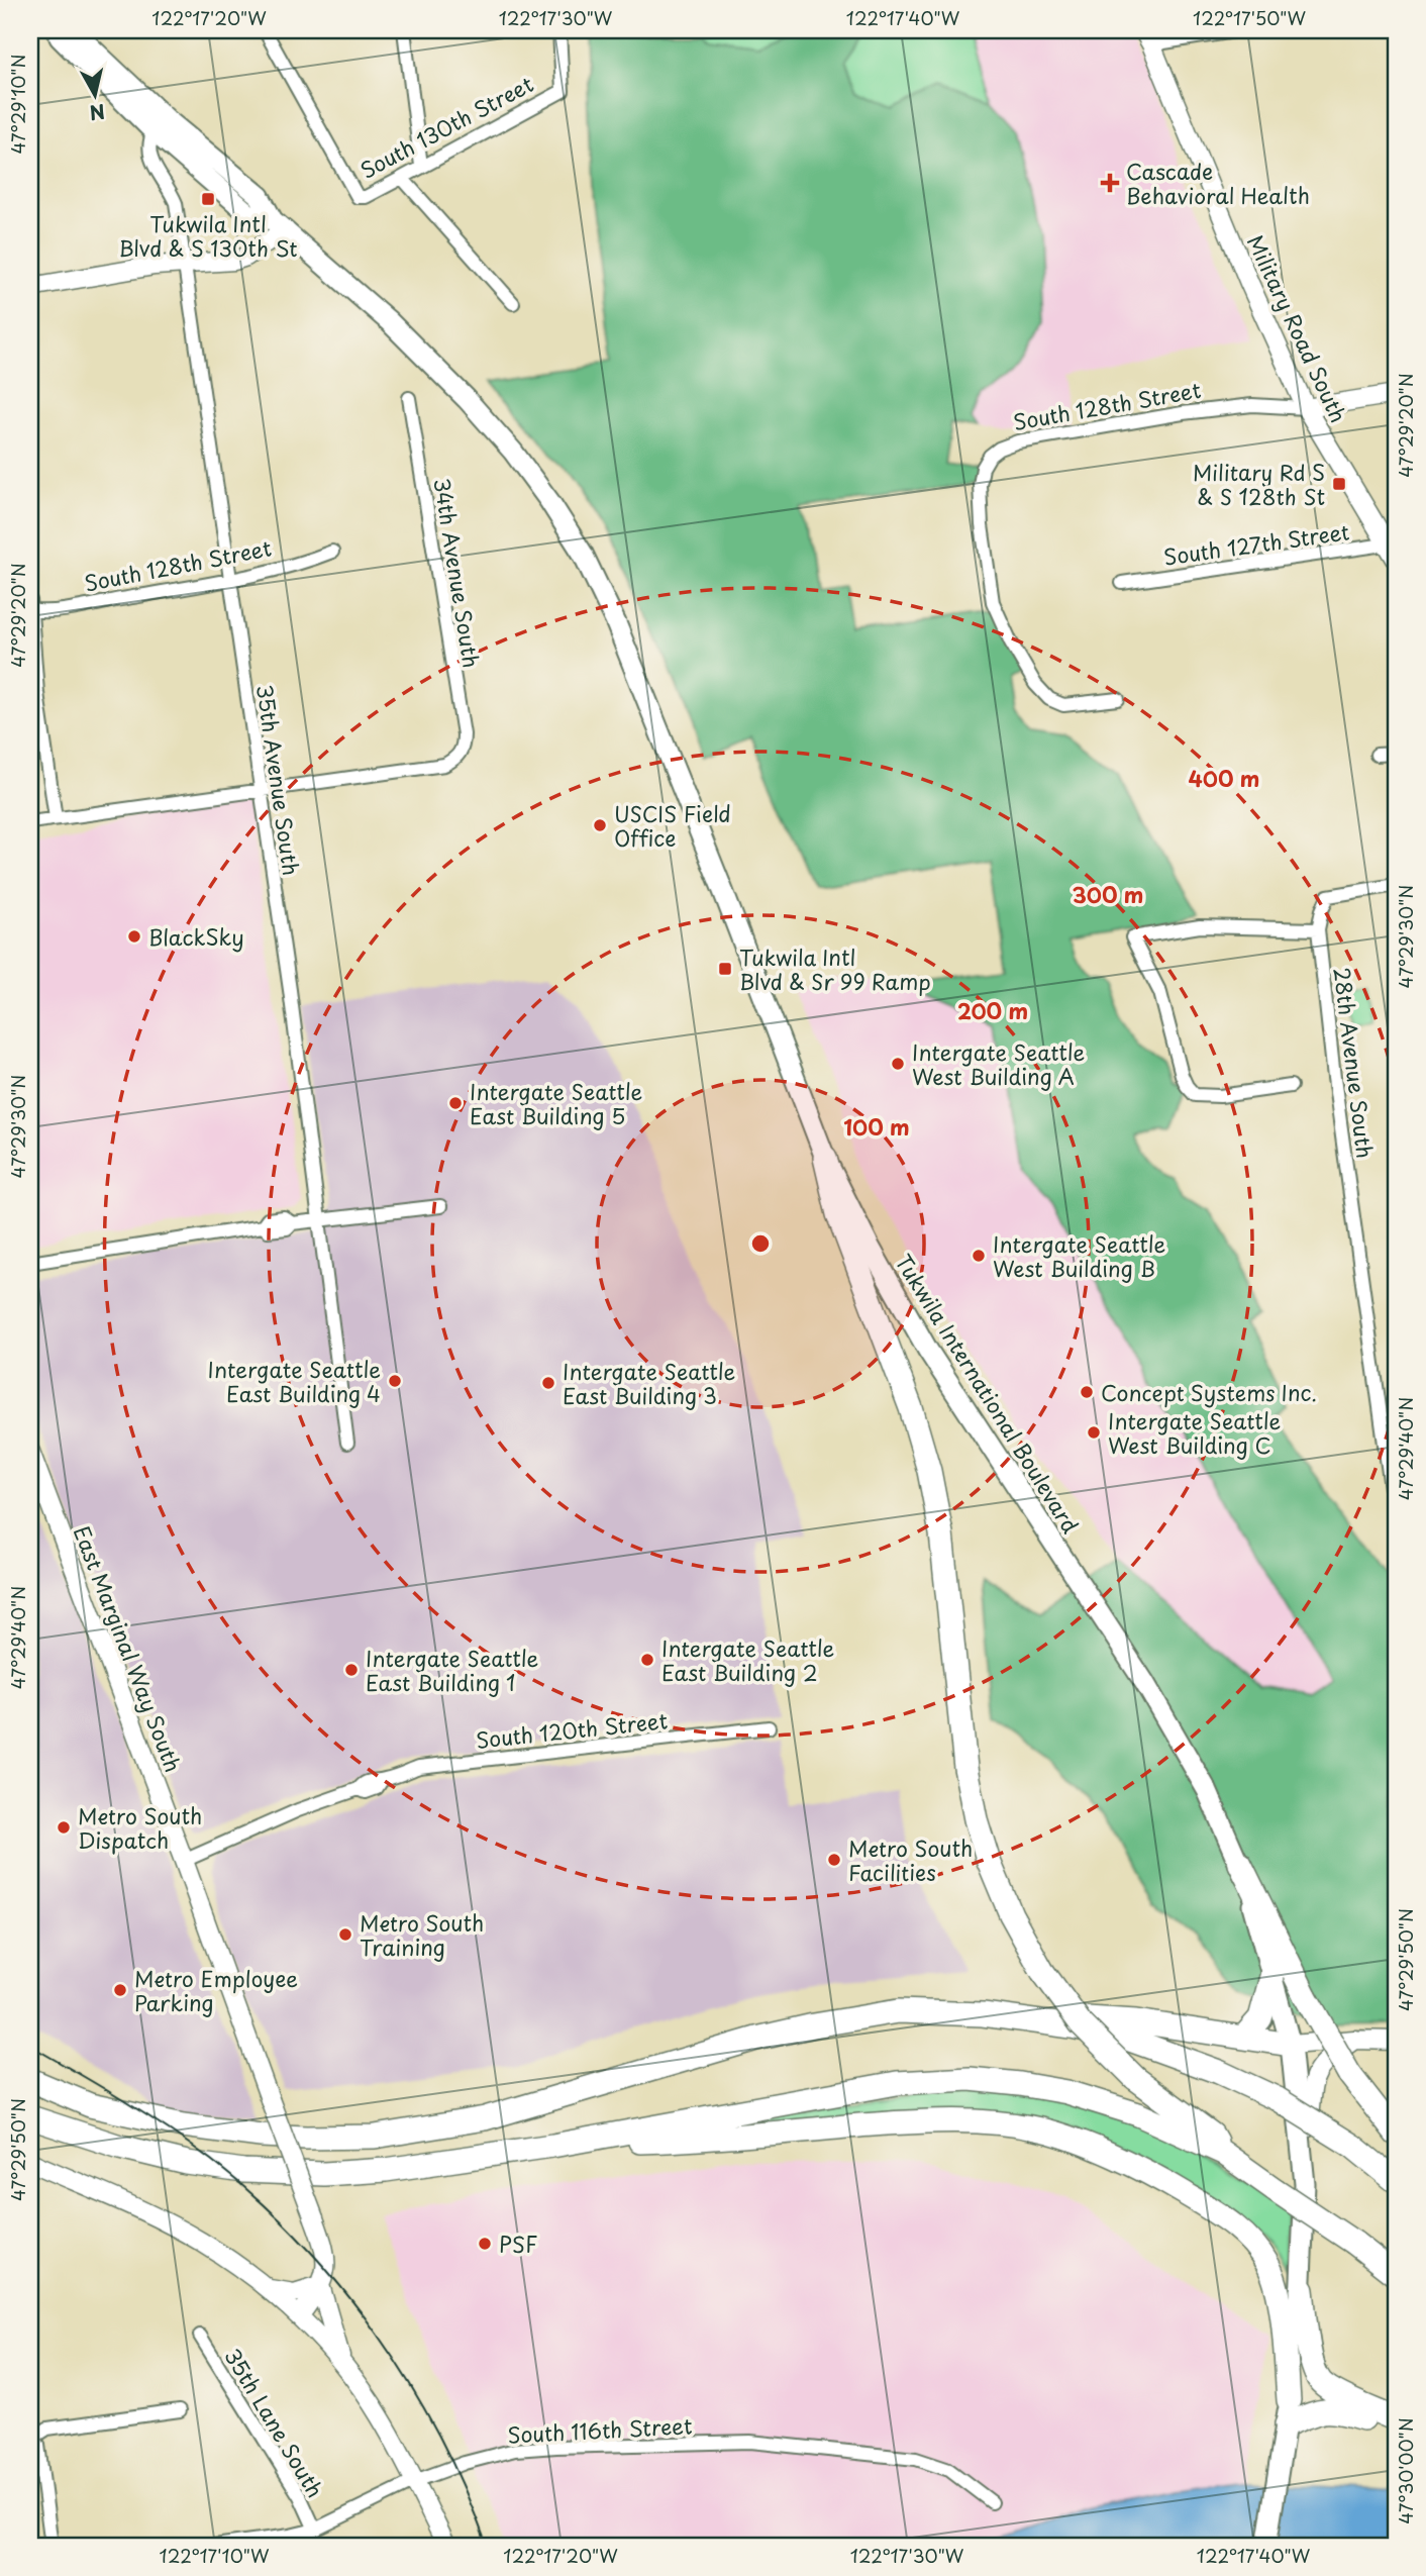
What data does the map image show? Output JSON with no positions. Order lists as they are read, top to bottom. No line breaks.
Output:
{"streets":{"main road":["Tukwila International Boulevard"],"street":["South 130th Street","Military Road South","South 128th Street","South 127th Street","34th Avenue South","35th Avenue South","28th Avenue South","East Marginal Way South","South 120th Street","35th Lane South","South 116th Street"]},"crossings":[["Military Road South","South 128th Street"],["Military Road South","South 127th Street"],["South 128th Street","35th Avenue South"],["34th Avenue South","35th Avenue South"],["35th Avenue South","Tukwila International Boulevard"],["East Marginal Way South","South 120th Street"],["35th Lane South","South 116th Street"]],"places":{"health":["Cascade Behavioral Health"],"transit":["Tukwila Intl Blvd & S 130th St","Military Rd S & S 128th St","Tukwila Intl Blvd & Sr 99 Ramp"],"other":["USCIS Field Office","BlackSky","Intergate Seattle West Building A","Intergate Seattle East Building 5","Intergate Seattle West Building B","Intergate Seattle East Building 4","Intergate Seattle East Building 3","Concept Systems Inc.","Intergate Seattle West Building C","Intergate Seattle East Building 2","Intergate Seattle East Building 1","Metro South Dispatch","Metro South Facilities","Metro South Training","Metro Employee Parking","PSF"]},"north":"bottom","coordinates":["122°17'20\"W","122°17'30\"W","122°17'40\"W","122°17'50\"W","47°29'10\"N","47°29'20\"N","47°29'30\"N","47°29'40\"N","47°29'50\"N","47°30'00\"N","122°17'10\"W"],"rings":["400 m","300 m","200 m","100 m"]}
